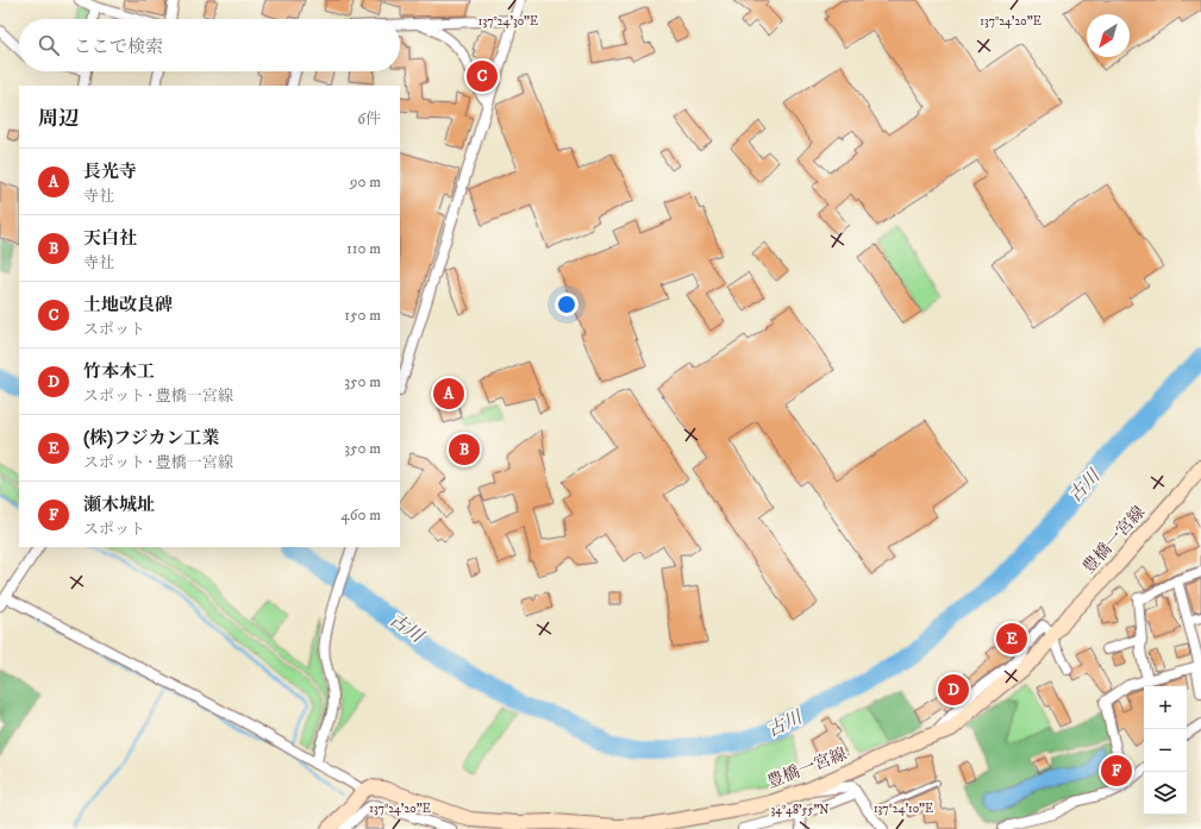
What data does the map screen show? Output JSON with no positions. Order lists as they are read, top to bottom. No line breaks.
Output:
{"streets":{"main road":["豊橋一宮線"]},"water":["古川"],"north":"bottom left","page":{"search":"ここで検索","pins":["C","A","B","E","D","F"],"heading":["周辺","6件"],"list":[{"mark":"A","name":"長光寺","note":"寺社","value":"90 m"},{"mark":"B","name":"天白社","note":"寺社","value":"110 m"},{"mark":"C","name":"土地改良碑","note":"スポット","value":"150 m"},{"mark":"D","name":"竹本木工","note":"スポット · 豊橋一宮線","value":"350 m"},{"mark":"E","name":"(株)フジカン工業","note":"スポット · 豊橋一宮線","value":"350 m"},{"mark":"F","name":"瀬木城址","note":"スポット","value":"460 m"}],"map_buttons":["+","−"]},"coordinates":["137°24'30\"E","137°24'20\"E","137°24'10\"E","34°48'55\"N"]}
